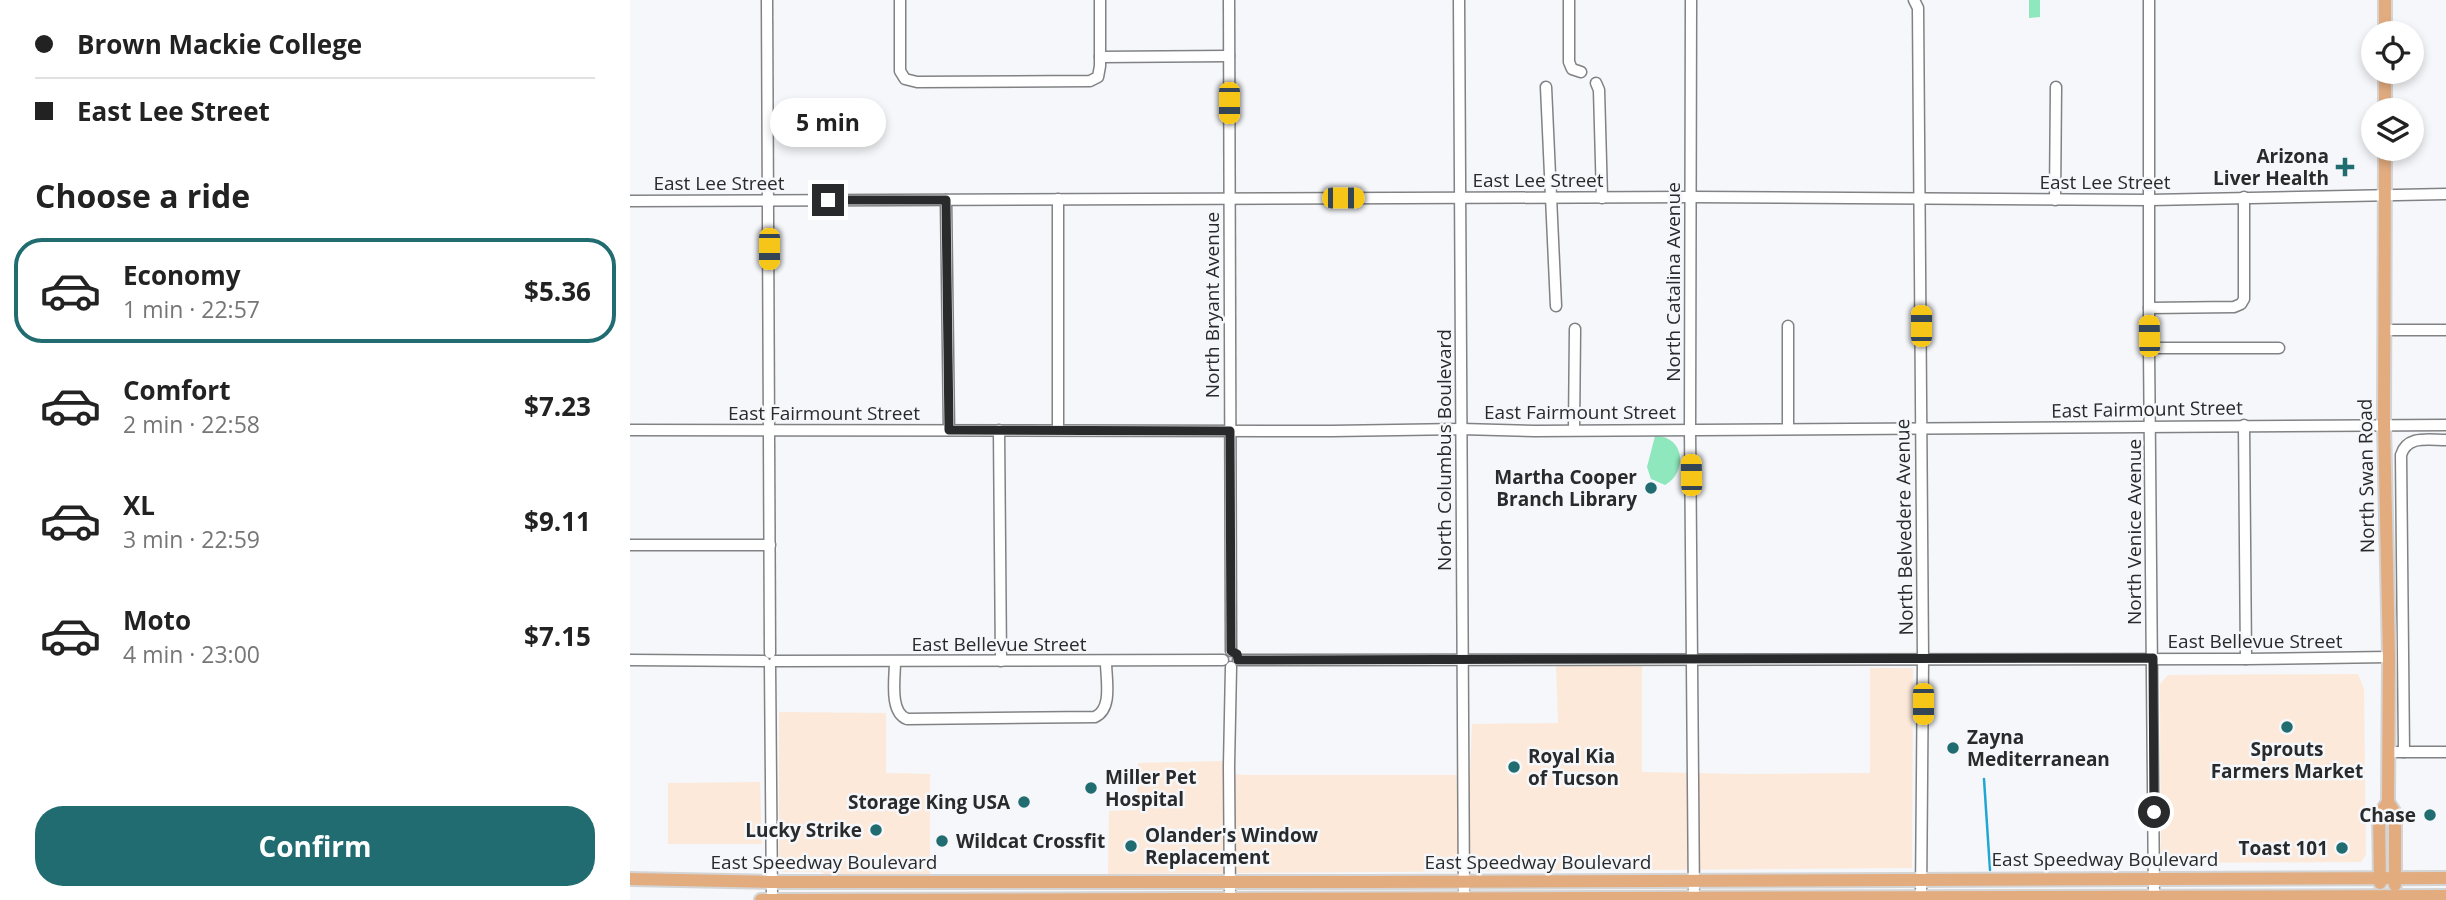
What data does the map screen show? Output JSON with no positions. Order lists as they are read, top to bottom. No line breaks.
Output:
{"streets":{"main road":["North Swan Road","East Speedway Boulevard"],"street":["East Lee Street","North Catalina Avenue","North Bryant Avenue","East Fairmount Street","North Columbus Boulevard","North Belvedere Avenue","North Venice Avenue","East Bellevue Street"]},"crossings":[["East Lee Street","North Catalina Avenue"],["East Lee Street","North Bryant Avenue"],["East Lee Street","North Columbus Boulevard"],["East Lee Street","North Swan Road"],["East Lee Street","North Belvedere Avenue"],["East Lee Street","North Venice Avenue"],["North Catalina Avenue","East Fairmount Street"],["North Catalina Avenue","East Bellevue Street"],["North Catalina Avenue","East Speedway Boulevard"],["North Bryant Avenue","East Fairmount Street"],["North Bryant Avenue","East Bellevue Street"],["East Fairmount Street","North Columbus Boulevard"],["East Fairmount Street","North Swan Road"],["East Fairmount Street","North Belvedere Avenue"],["East Fairmount Street","North Venice Avenue"],["North Columbus Boulevard","East Bellevue Street"],["North Columbus Boulevard","East Speedway Boulevard"],["North Swan Road","East Bellevue Street"],["North Swan Road","East Speedway Boulevard"],["North Belvedere Avenue","East Bellevue Street"],["North Belvedere Avenue","East Speedway Boulevard"],["North Venice Avenue","East Bellevue Street"],["North Venice Avenue","East Speedway Boulevard"]],"places":{"health":["Arizona Liver Health"],"other":["Martha Cooper Branch Library","Sprouts Farmers Market","Zayna Mediterranean","Royal Kia of Tucson","Miller Pet Hospital","Storage King USA","Chase","Lucky Strike","Wildcat Crossfit","Olander's Window Replacement","Toast 101"]},"page":{"banner":["Brown Mackie College","East Lee Street"],"bubble":"5 min","heading":"Choose a ride","list":[{"name":"Economy","note":"1 min · 22:57","value":"$5.36"},{"name":"Comfort","note":"2 min · 22:58","value":"$7.23"},{"name":"XL","note":"3 min · 22:59","value":"$9.11"},{"name":"Moto","note":"4 min · 23:00","value":"$7.15"}],"buttons":"Confirm"}}
